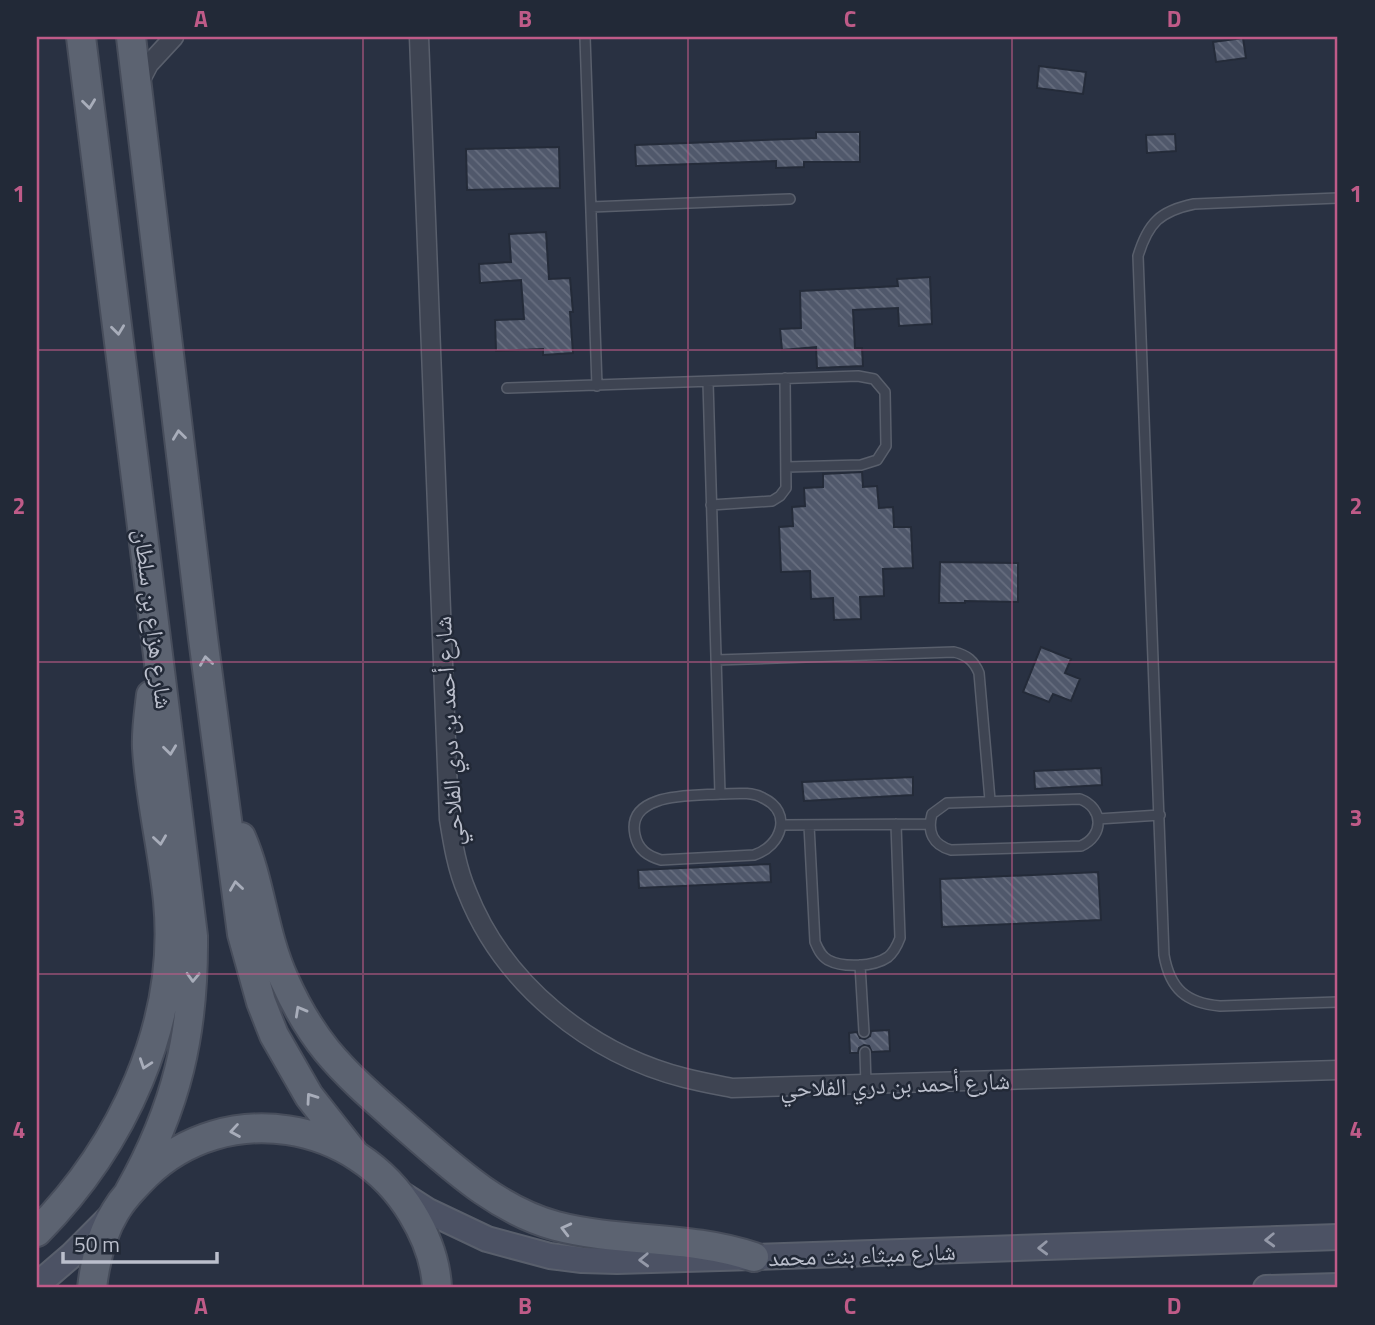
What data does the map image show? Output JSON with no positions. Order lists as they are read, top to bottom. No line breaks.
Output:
{"streets":{"main road":["شارع هزاع بن سلطان","شارع ميثاء بنت محمد"],"street":["شارع أحمد بن دري الفلاحي"]},"one_way":["شارع ميثاء بنت محمد"],"scale_bar":"50 m","grid":{"columns":["A","B","C","D"],"rows":["1","2","3","4"]}}
